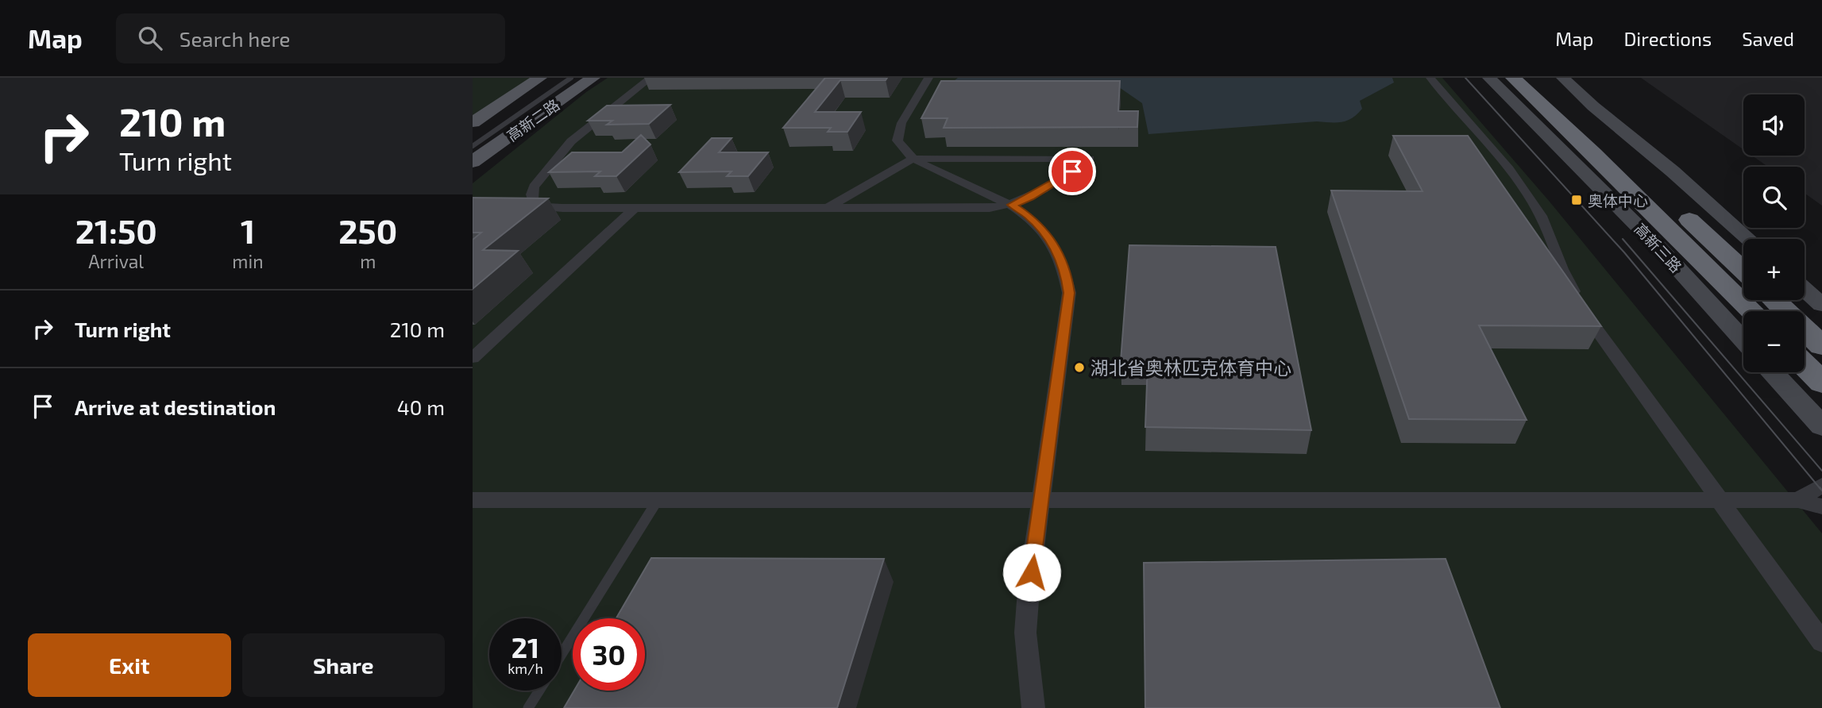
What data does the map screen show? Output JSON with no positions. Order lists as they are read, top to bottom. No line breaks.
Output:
{"streets":{"highway":["高新三路"],"main road":["高新二路"]},"places":{"transit":["奥体中心"],"other":["湖北省奥林匹克体育中心"]},"page":{"header":"Map","search":"Search here","nav":["Map","Directions","Saved"],"turn":["210 m","Turn right"],"map_buttons":["+","−"],"eta":["21:50","Arrival","1","min","250","m"],"list":[{"name":"Turn right","value":"210 m"},{"name":"Arrive at destination","value":"40 m"}],"speed":"21 km/h","limit":"30","buttons":["Exit","Share"]}}
